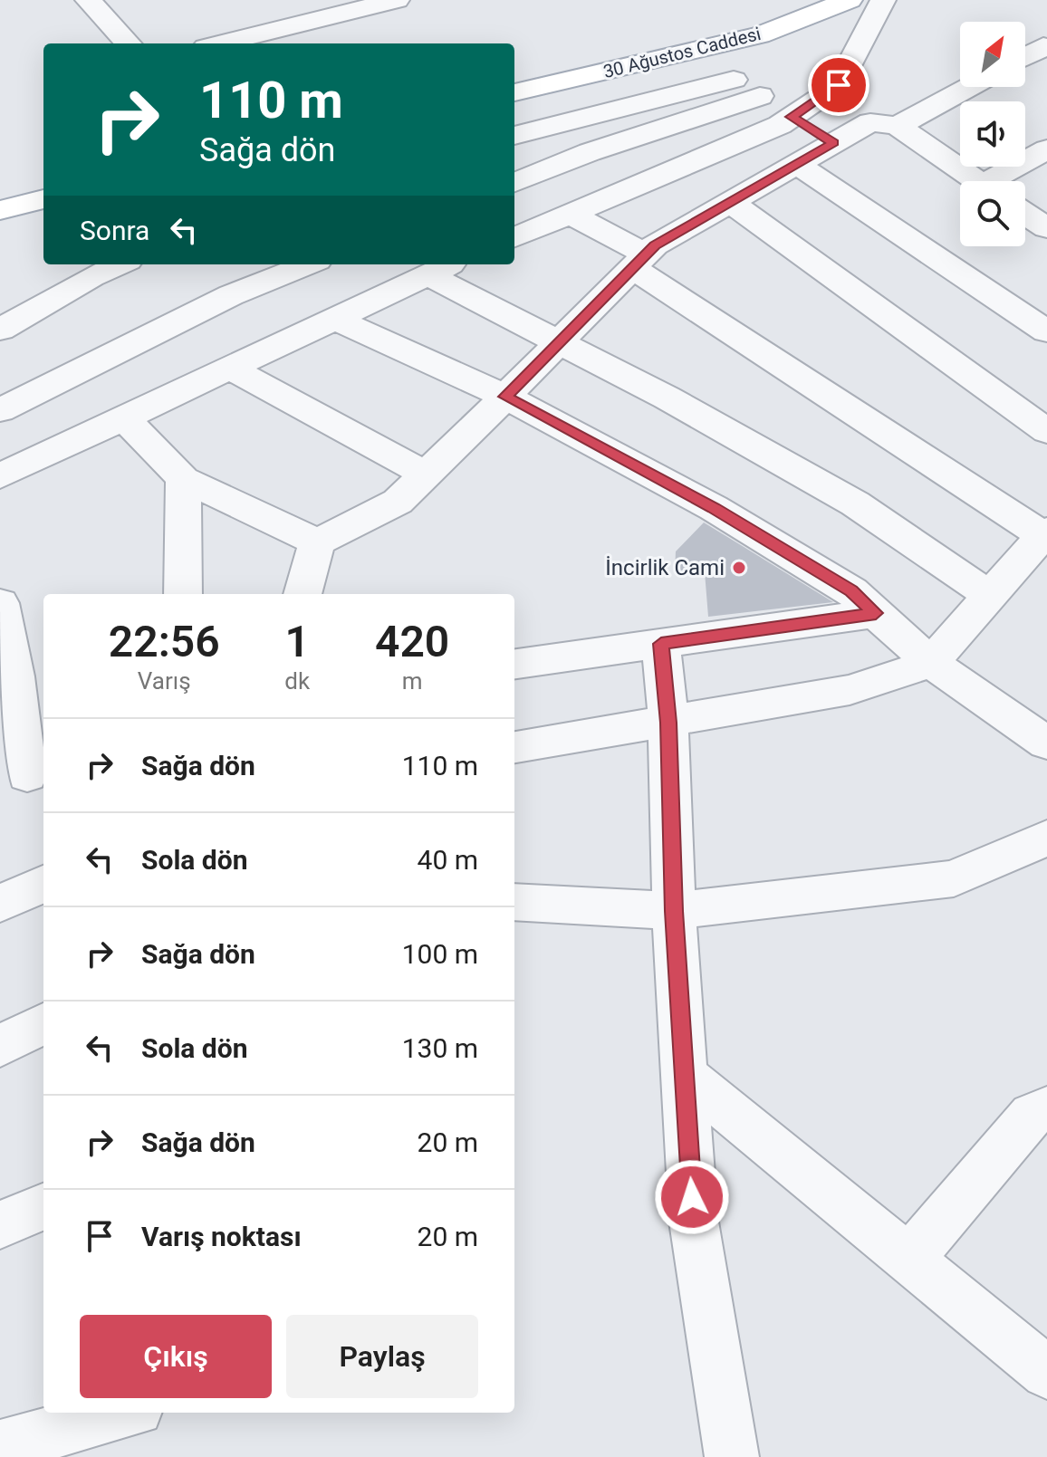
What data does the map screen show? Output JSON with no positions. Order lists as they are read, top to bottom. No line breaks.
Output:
{"streets":{"main road":["30 Ağustos Caddesi"]},"places":["İncirlik Cami"],"north":"top right","page":{"turn":["110 m","Sağa dön"],"then":"Sonra","eta":["22:56","Varış","1","dk","420","m"],"list":[{"name":"Sağa dön","value":"110 m"},{"name":"Sola dön","value":"40 m"},{"name":"Sağa dön","value":"100 m"},{"name":"Sola dön","value":"130 m"},{"name":"Sağa dön","value":"20 m"},{"name":"Varış noktası","value":"20 m"}],"buttons":["Çıkış","Paylaş"]}}
